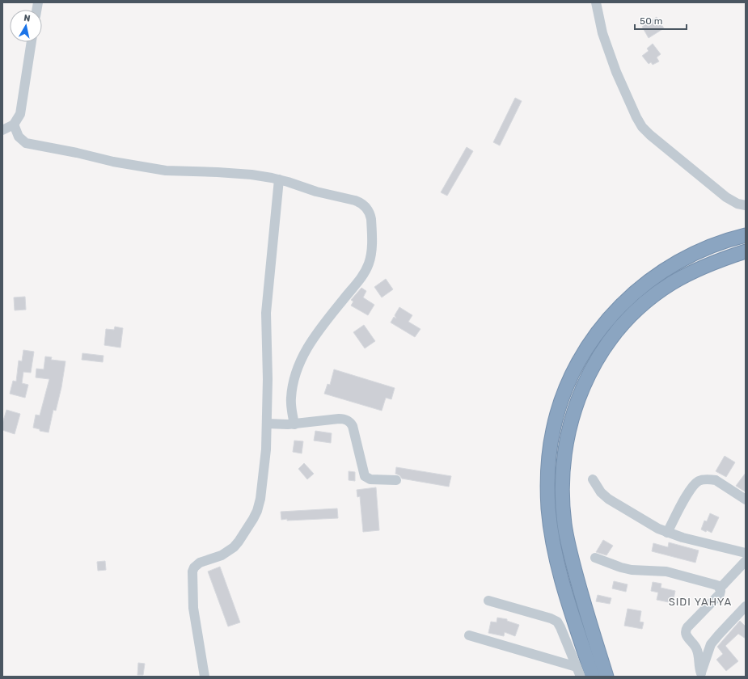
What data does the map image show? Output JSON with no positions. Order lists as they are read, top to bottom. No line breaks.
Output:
{"districts":["SIDI YAHYA"],"scale_bar":"50 m","north":"top"}
